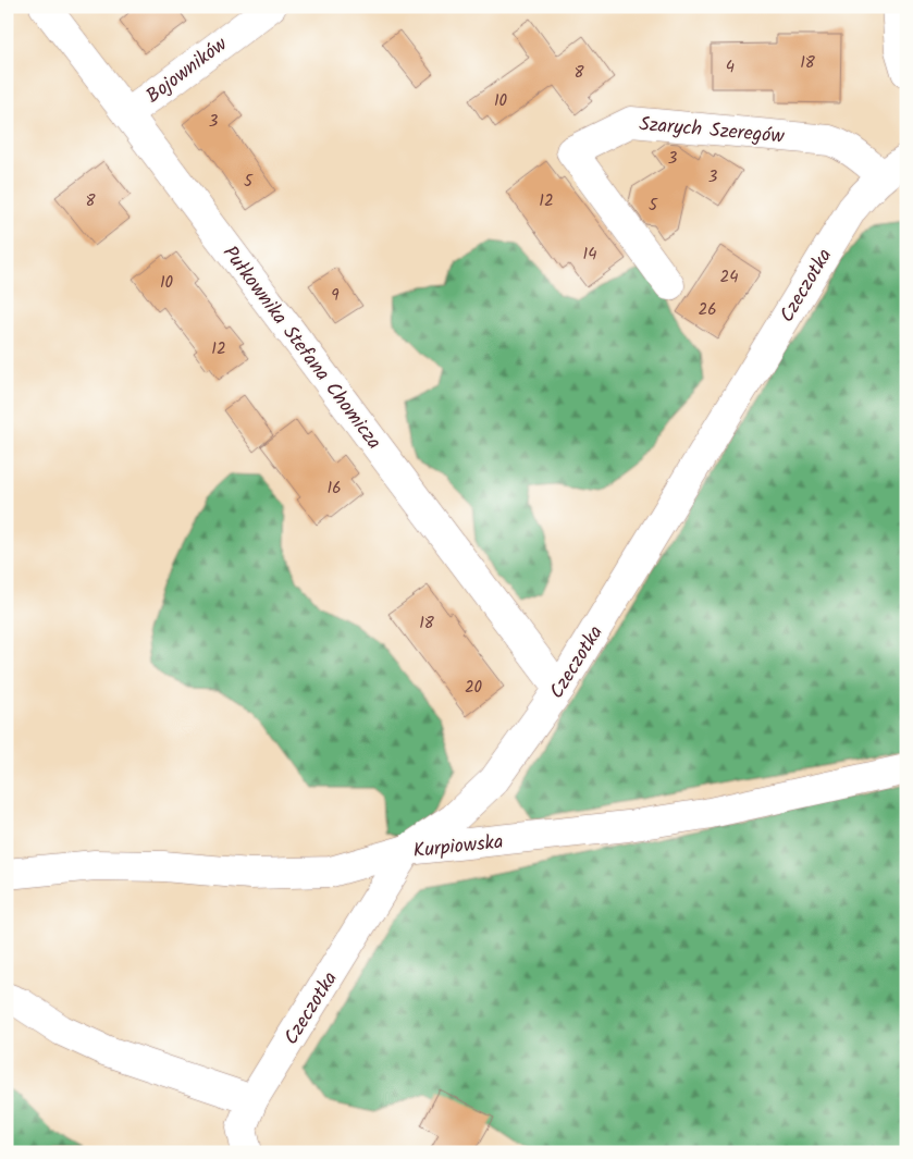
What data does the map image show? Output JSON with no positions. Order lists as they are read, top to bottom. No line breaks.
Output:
{"streets":{"street":["Bojowników","Szarych Szeregów","Czeczotka","Pułkownika Stefana Chomicza","Kurpiowska"]},"crossings":[["Bojowników","Pułkownika Stefana Chomicza"],["Szarych Szeregów","Czeczotka"],["Czeczotka","Pułkownika Stefana Chomicza"],["Czeczotka","Kurpiowska"]],"house_numbers":["18","4","8","10","3","3","3","5","8","12","5","14","24","10","9","26","12","16","18","20"]}
